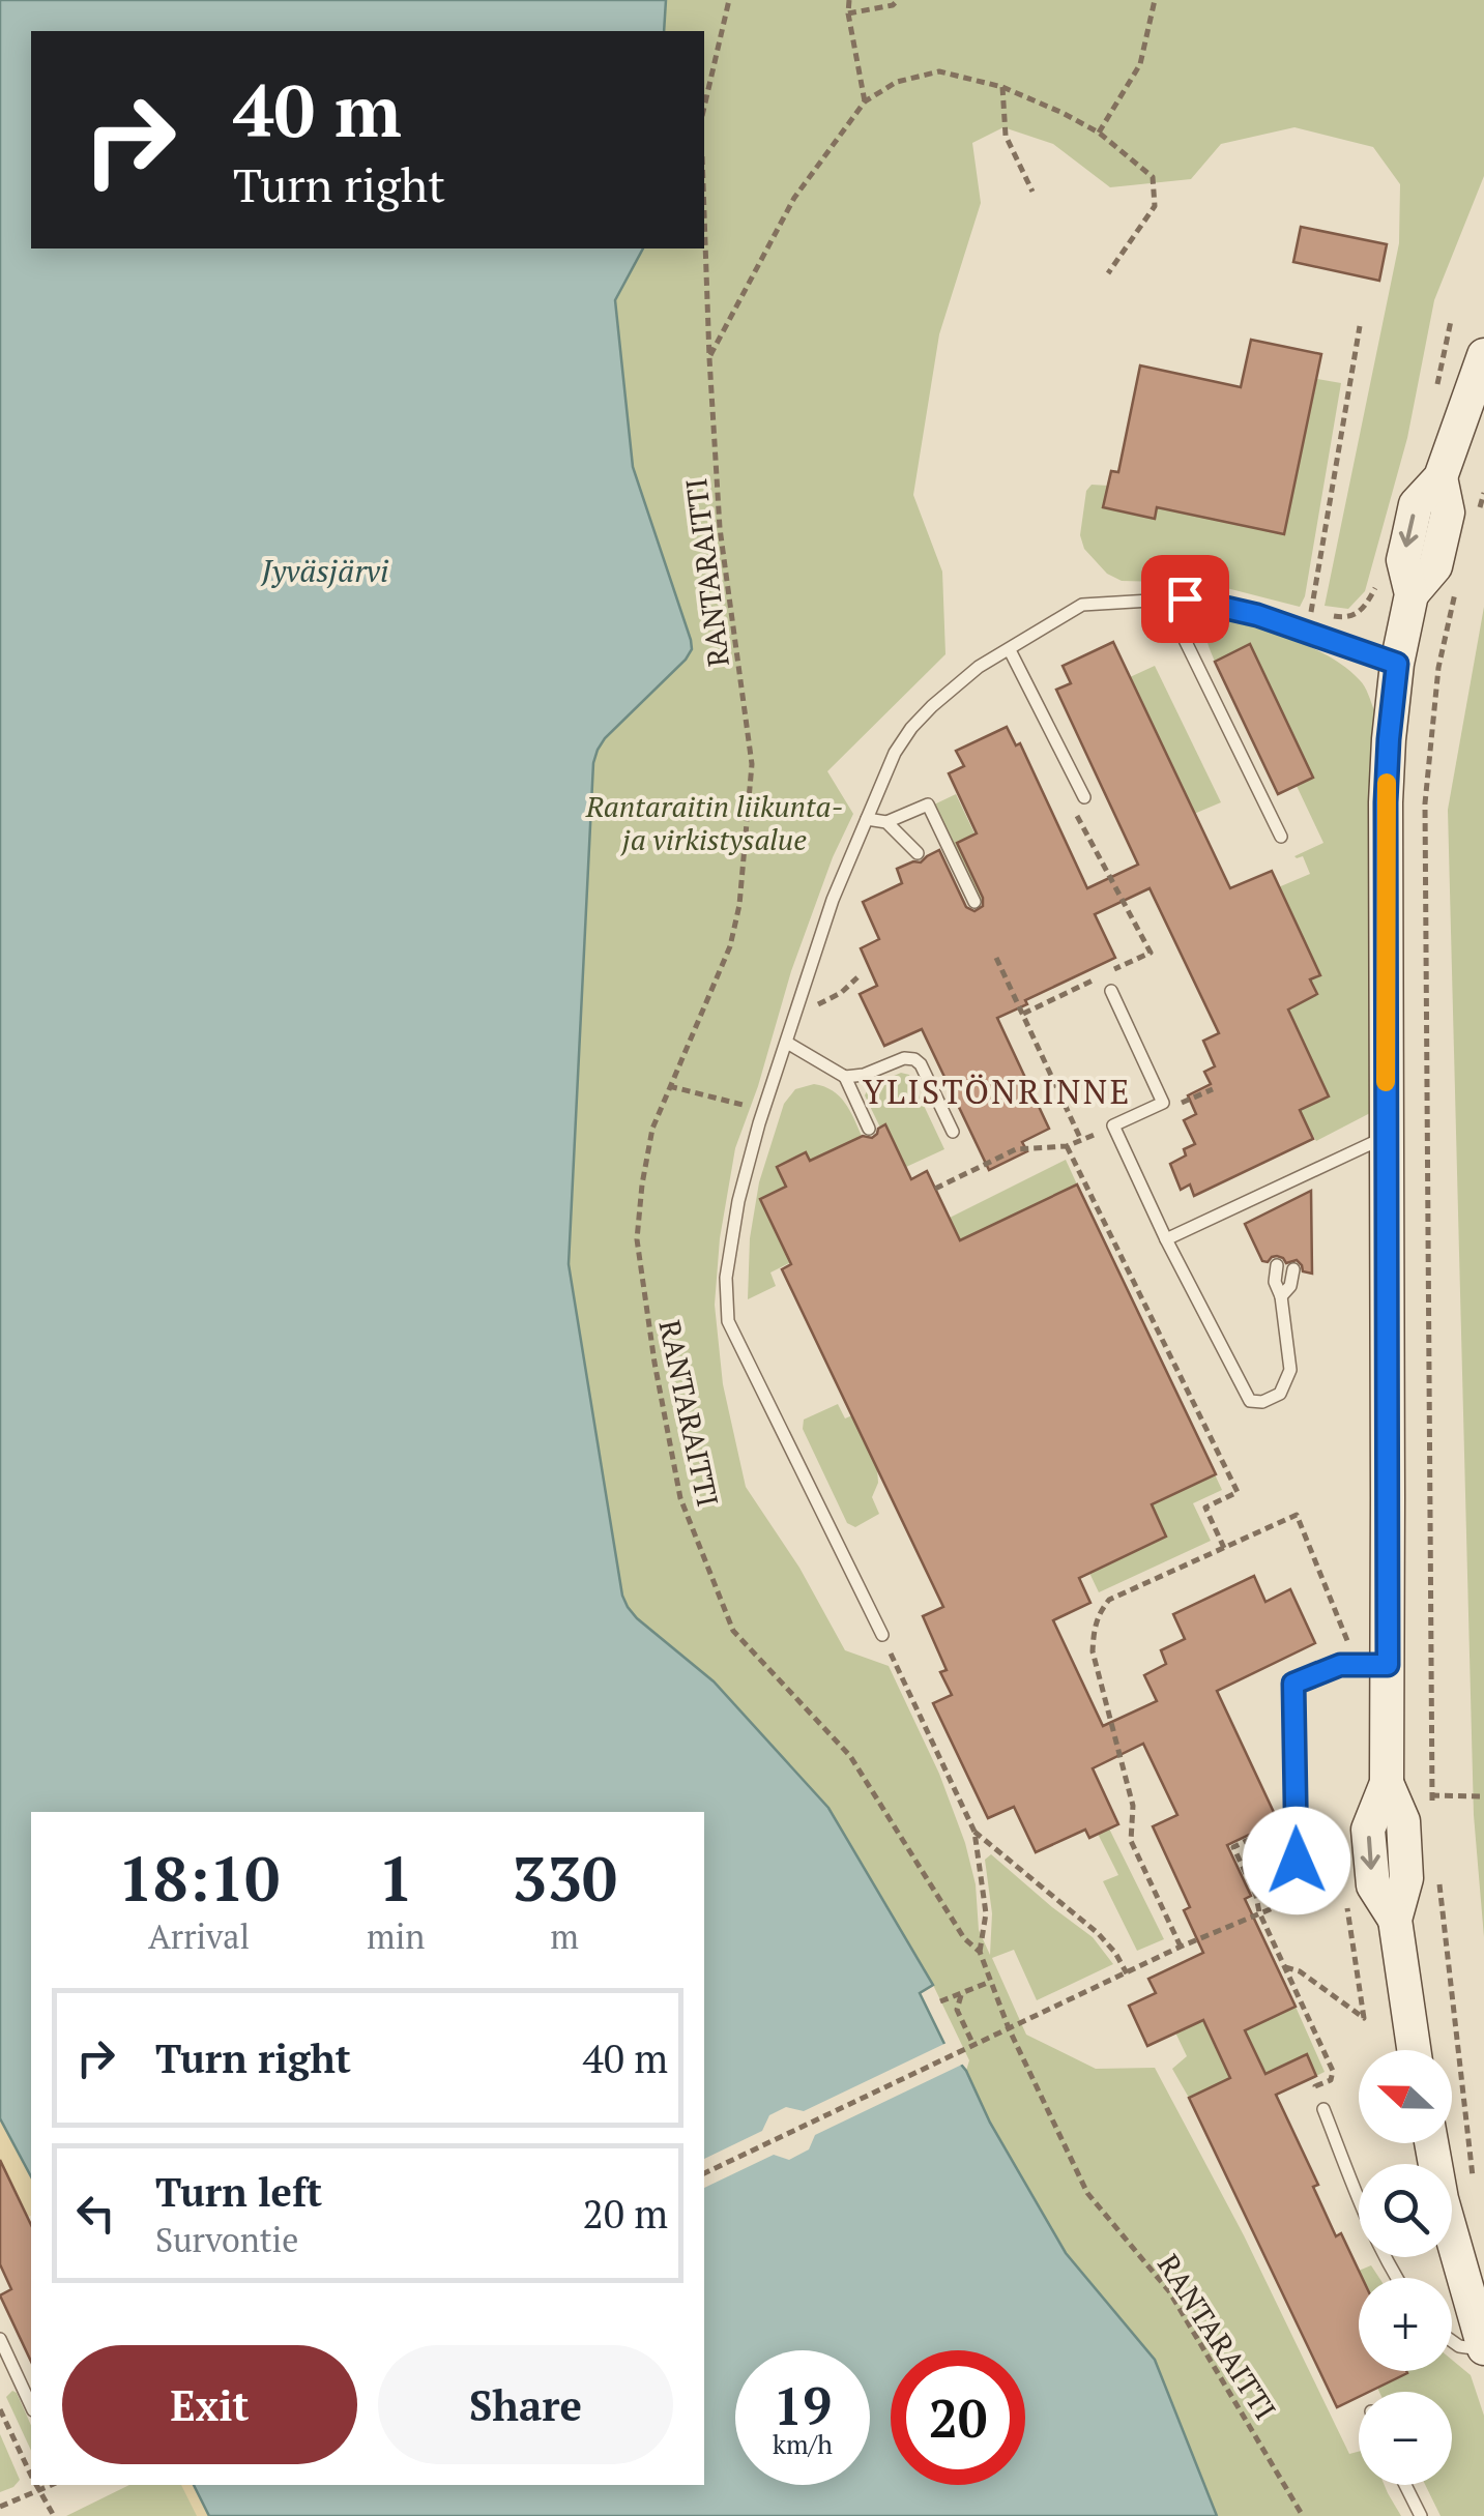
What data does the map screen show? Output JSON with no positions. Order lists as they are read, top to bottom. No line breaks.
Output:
{"streets":{"path":["RANTARAITTI"]},"districts":["YLISTÖNRINNE"],"water":["Jyväsjärvi"],"parks":["Rantaraitin liikunta- ja virkistysalue"],"north":"left","page":{"turn":["40 m","Turn right"],"eta":["18:10","Arrival","1","min","330","m"],"list":[{"name":"Turn right","value":"40 m"},{"name":"Turn left","note":"Survontie","value":"20 m"}],"map_buttons":["+","−"],"buttons":["Exit","Share"],"speed":"19 km/h","limit":"20"}}
